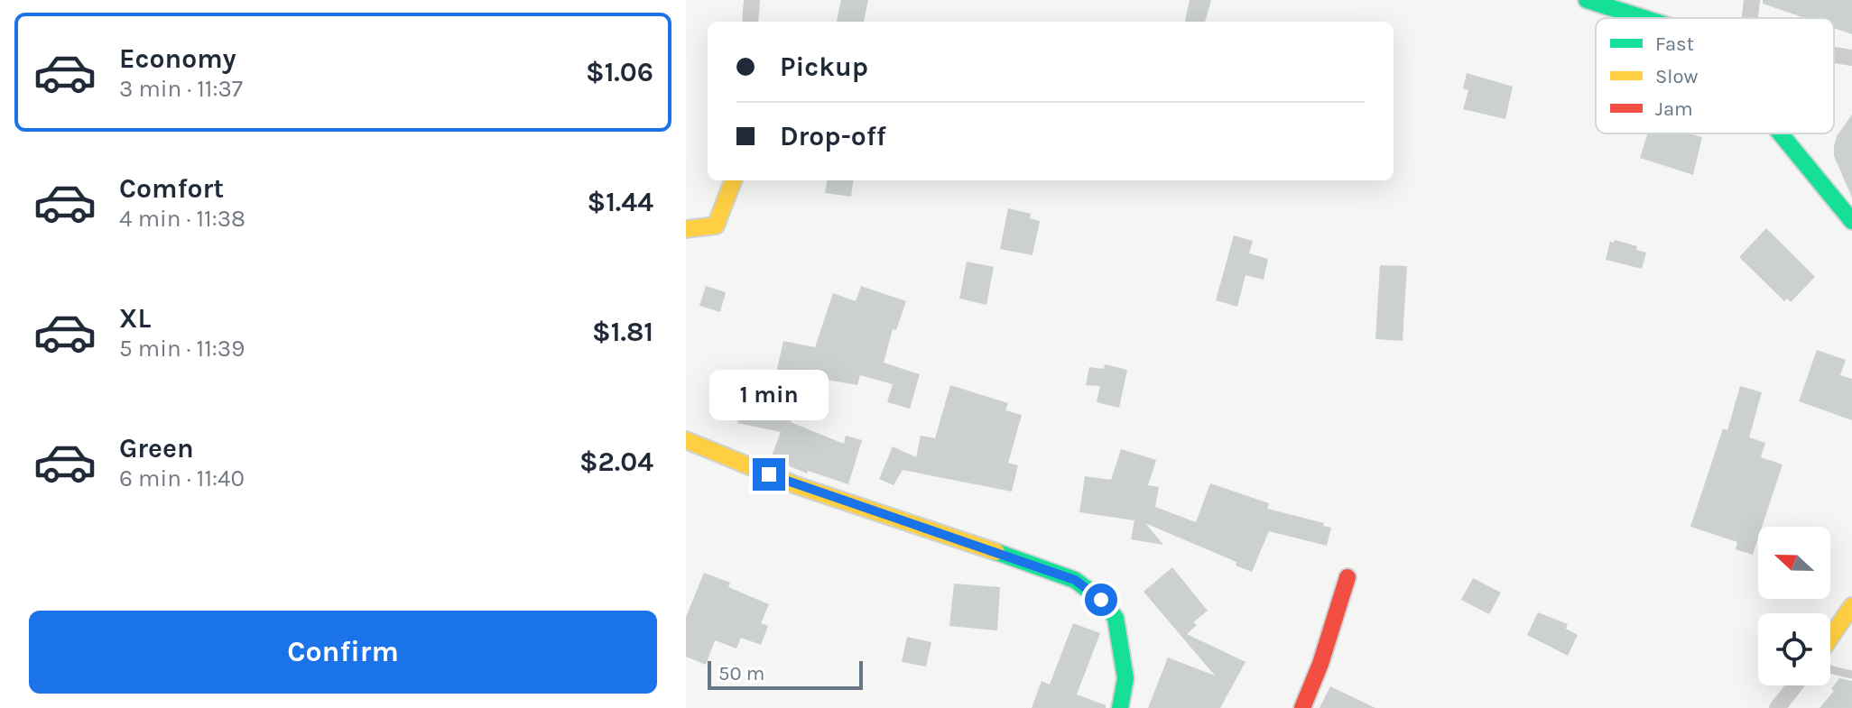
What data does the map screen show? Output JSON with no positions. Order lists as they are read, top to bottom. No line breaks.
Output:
{"legend":["Fast","Slow","Jam"],"scale_bar":"50 m","north":"left","page":{"list":[{"name":"Economy","note":"3 min · 11:37","value":"$1.06"},{"name":"Comfort","note":"4 min · 11:38","value":"$1.44"},{"name":"XL","note":"5 min · 11:39","value":"$1.81"},{"name":"Green","note":"6 min · 11:40","value":"$2.04"}],"banner":["Pickup","Drop-off"],"bubble":"1 min","buttons":"Confirm","scale":"50 m"}}
